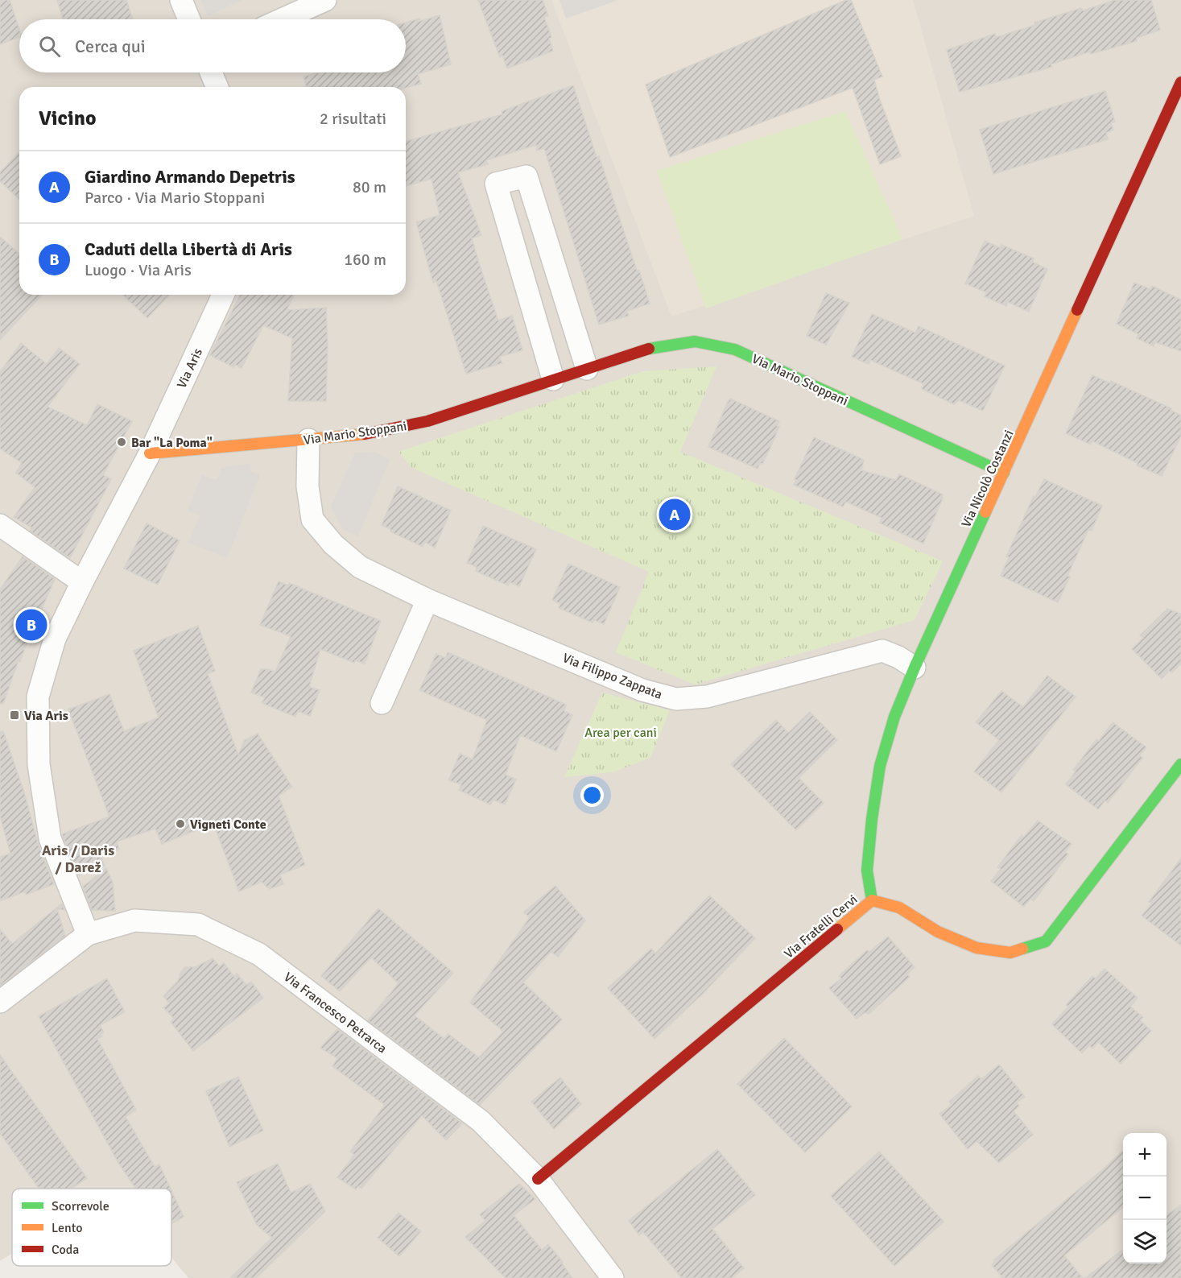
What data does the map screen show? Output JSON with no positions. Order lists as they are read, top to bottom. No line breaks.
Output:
{"streets":{"street":["Via Aris","Via Mario Stoppani","Via Nicolò Costanzi","Via Filippo Zappata","Via Fratelli Cervi","Via Francesco Petrarca"]},"crossings":[["Via Aris","Via Mario Stoppani"],["Via Aris","Via Francesco Petrarca"],["Via Mario Stoppani","Via Nicolò Costanzi"],["Via Mario Stoppani","Via Filippo Zappata"],["Via Nicolò Costanzi","Via Filippo Zappata"],["Via Nicolò Costanzi","Via Fratelli Cervi"],["Via Fratelli Cervi","Via Francesco Petrarca"]],"districts":["Aris / Daris / Darež"],"parks":["Area per cani"],"places":{"other":["Bar \"La Poma\"","Vigneti Conte"],"transit":["Via Aris"]},"legend":["Scorrevole","Lento","Coda"],"page":{"search":"Cerca qui","heading":["Vicino","2 risultati"],"list":[{"mark":"A","name":"Giardino Armando Depetris","note":"Parco · Via Mario Stoppani","value":"80 m"},{"mark":"B","name":"Caduti della Libertà di Aris","note":"Luogo · Via Aris","value":"160 m"}],"pins":["A","B"],"map_buttons":["+","−"]}}
